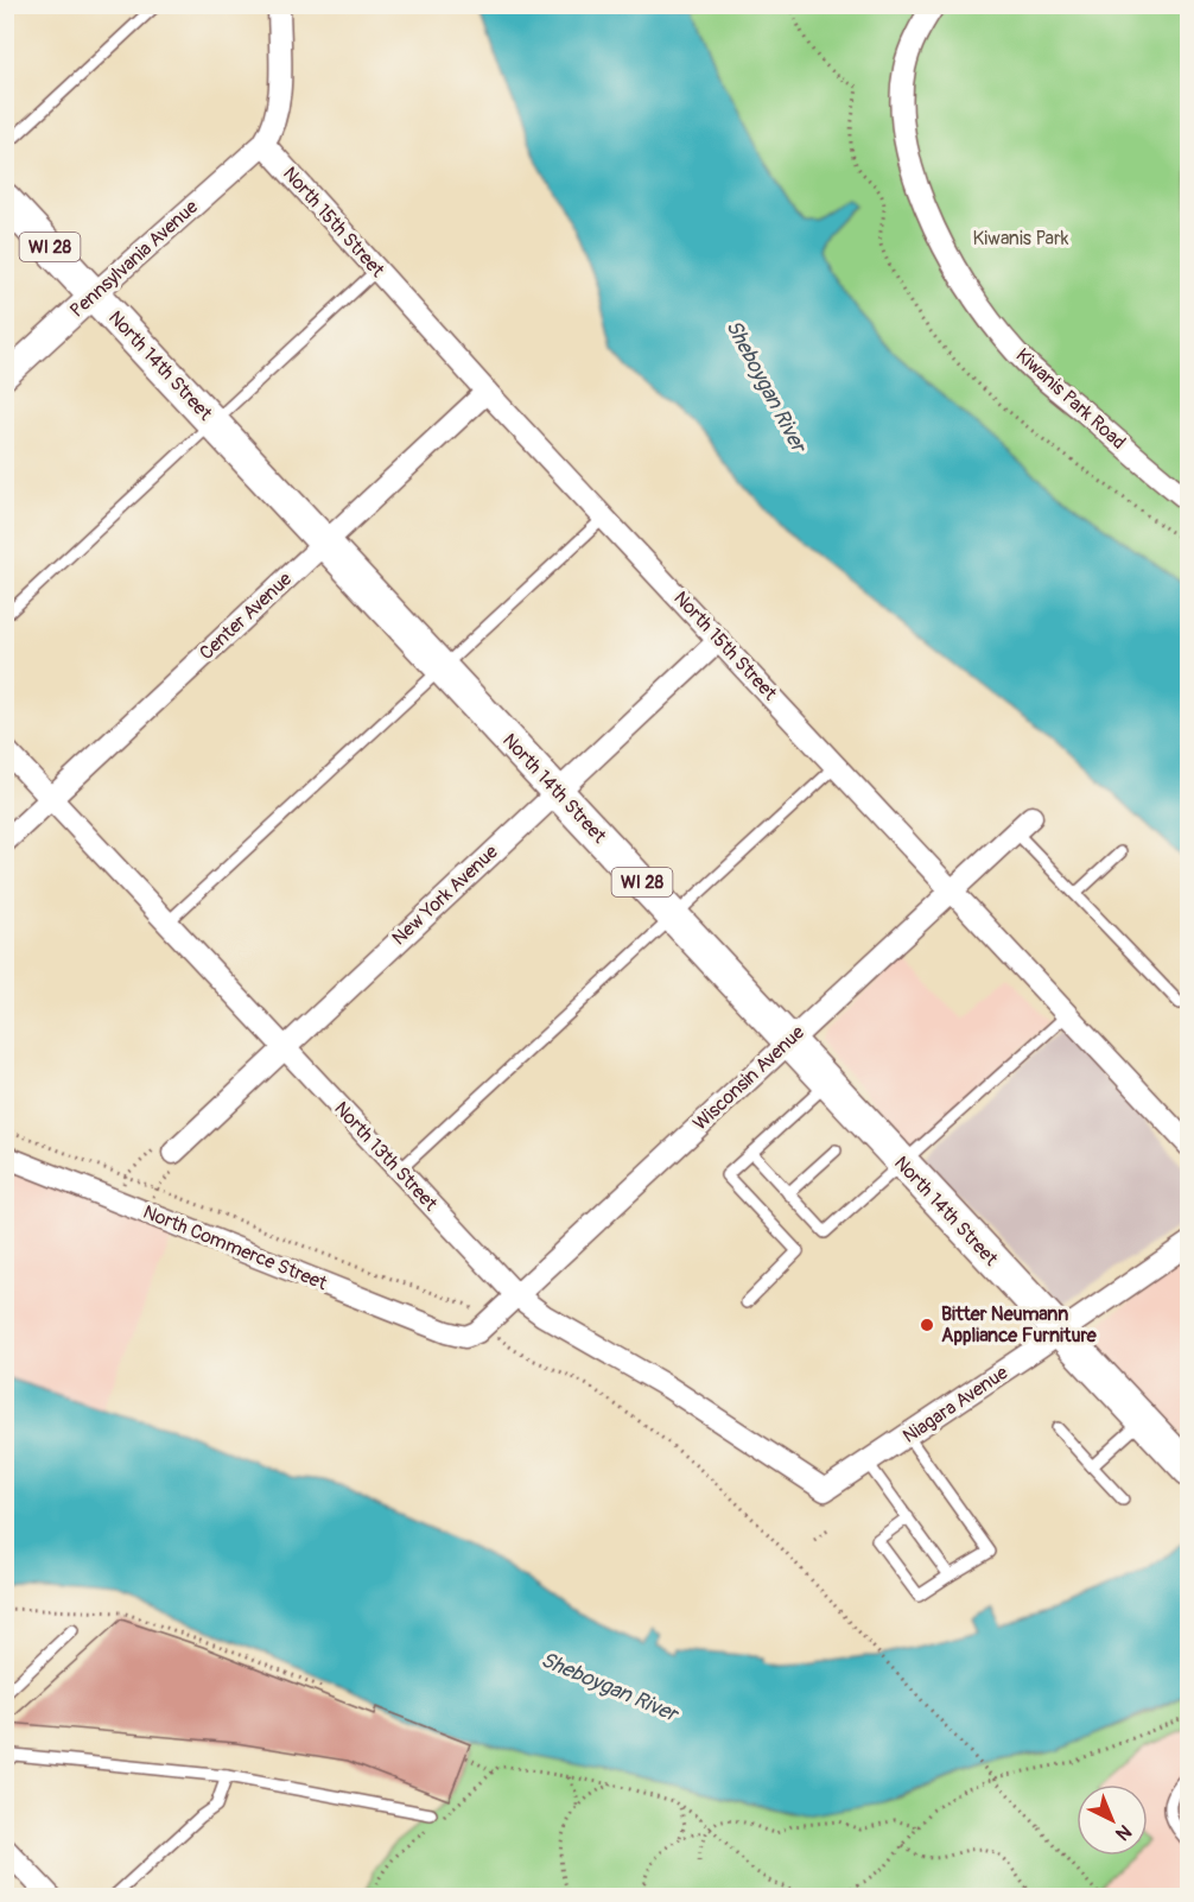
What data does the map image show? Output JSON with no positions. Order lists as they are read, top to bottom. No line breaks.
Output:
{"streets":{"main road":["WI 28","North 14th Street"],"street":["North 15th Street","Pennsylvania Avenue","Kiwanis Park Road","Center Avenue","New York Avenue","Wisconsin Avenue","North 13th Street","North Commerce Street","Niagara Avenue"]},"crossings":[["North 15th Street","Pennsylvania Avenue"],["North 15th Street","Center Avenue"],["North 15th Street","New York Avenue"],["North 15th Street","Wisconsin Avenue"],["WI 28","Pennsylvania Avenue"],["WI 28","North 14th Street"],["Pennsylvania Avenue","North 14th Street"],["North 14th Street","Center Avenue"],["North 14th Street","New York Avenue"],["North 14th Street","Wisconsin Avenue"],["North 14th Street","Niagara Avenue"],["Center Avenue","North 13th Street"],["New York Avenue","North 13th Street"],["Wisconsin Avenue","North 13th Street"],["Wisconsin Avenue","North Commerce Street"],["North 13th Street","Niagara Avenue"]],"water":["Sheboygan River"],"parks":["Kiwanis Park"],"places":["Bitter Neumann Appliance Furniture"],"north":"bottom right"}
